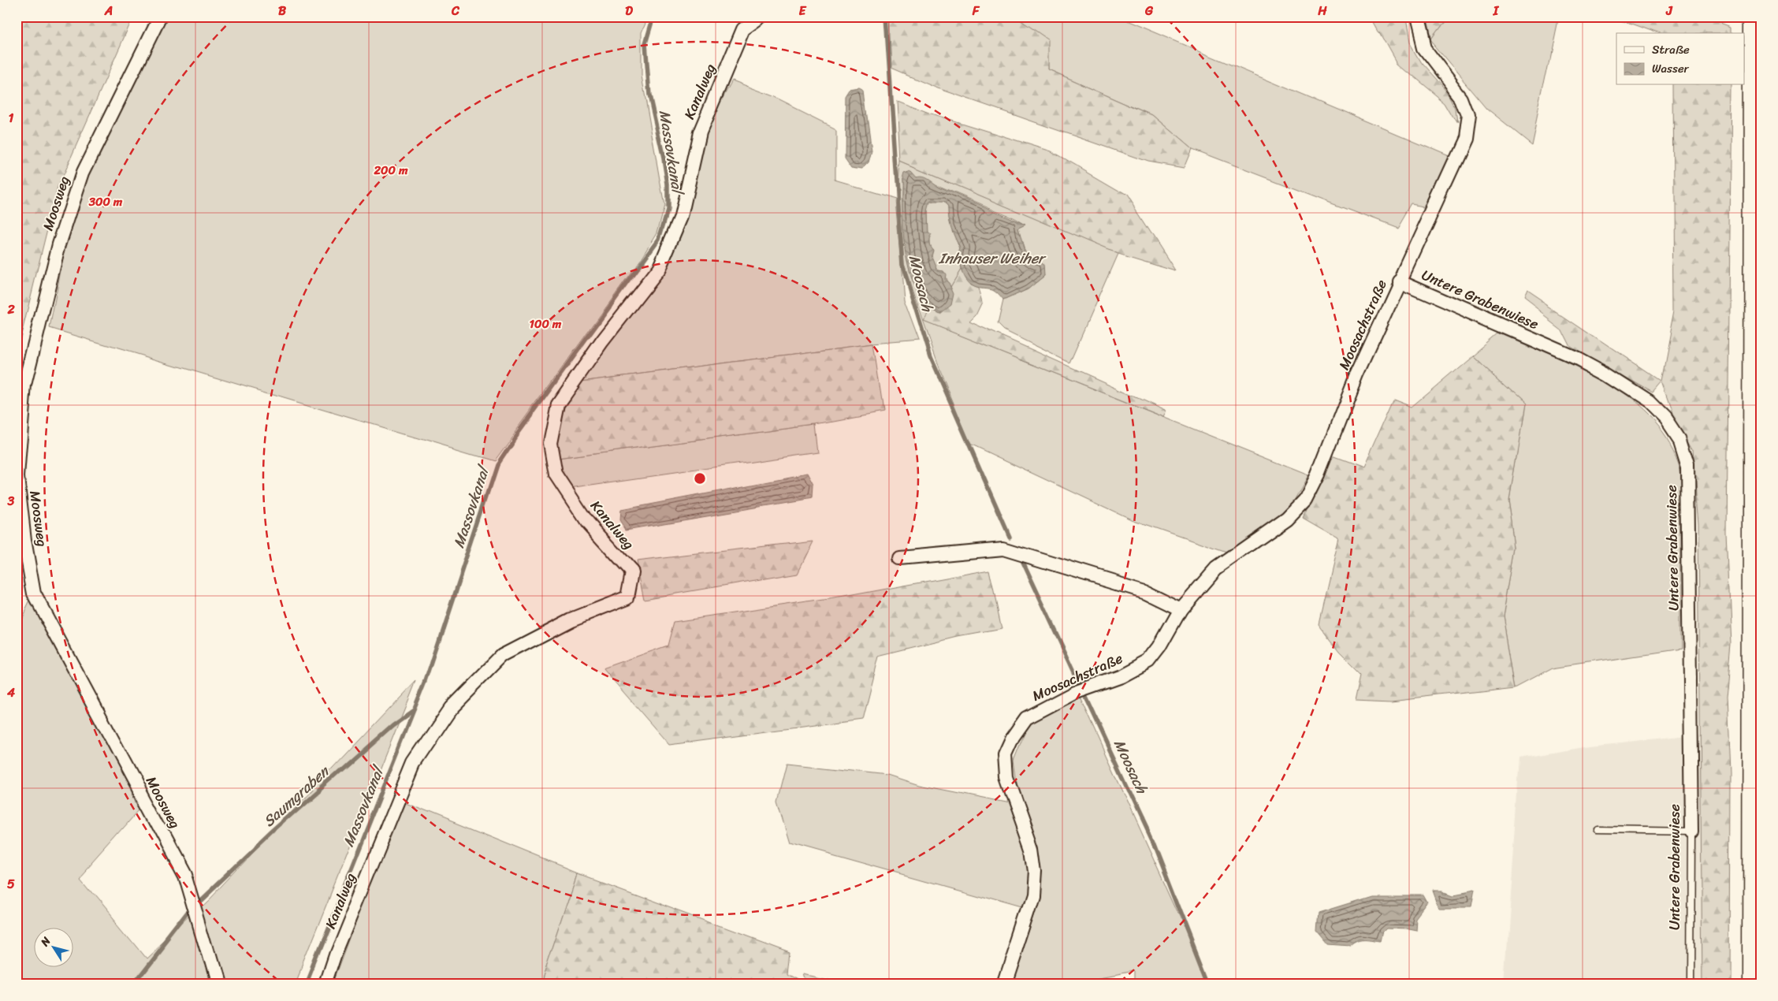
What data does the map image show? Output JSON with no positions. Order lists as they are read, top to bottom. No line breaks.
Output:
{"streets":{"street":["Kanalweg","Moosweg","Untere Grabenwiese","Moosachstraße"]},"crossings":[["Untere Grabenwiese","Moosachstraße"]],"water":["Massovkanal","Inhauser Weiher","Moosach","Saumgraben"],"legend":["Straße","Wasser"],"north":"top left","grid":{"columns":["A","B","C","D","E","F","G","H","I","J"],"rows":["1","2","3","4","5"]},"rings":["200 m","300 m","100 m"]}
